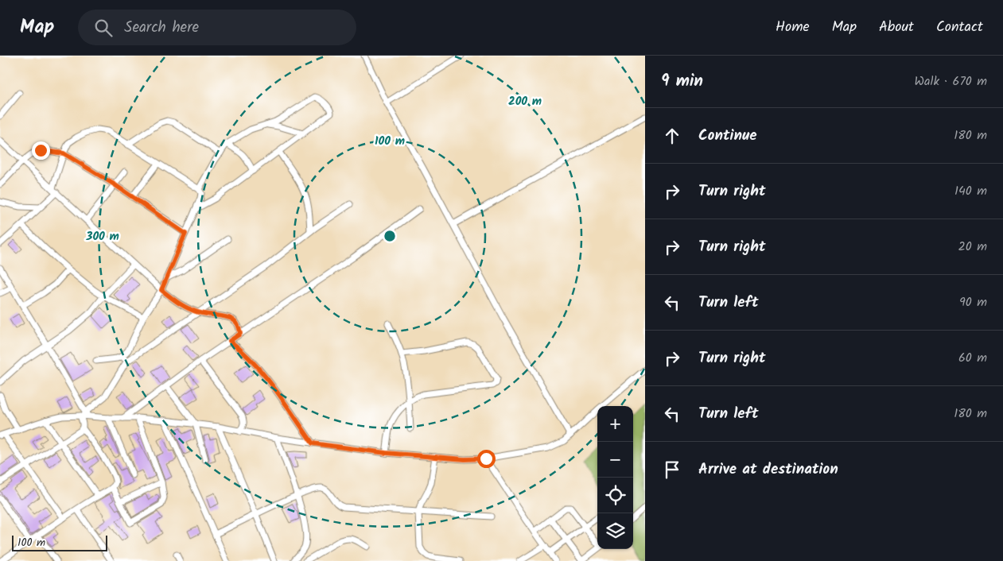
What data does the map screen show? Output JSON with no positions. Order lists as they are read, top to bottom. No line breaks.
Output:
{"scale_bar":"100 m","page":{"header":"Map","search":"Search here","nav":["Home","Map","About","Contact"],"heading":["9 min","Walk · 670 m"],"list":[["Continue","180 m"],["Turn right","140 m"],["Turn right","20 m"],["Turn left","90 m"],["Turn right","60 m"],["Turn left","180 m"],"Arrive at destination"],"map_buttons":["+","−"],"scale":"100 m"},"rings":["200 m","100 m","300 m"]}
